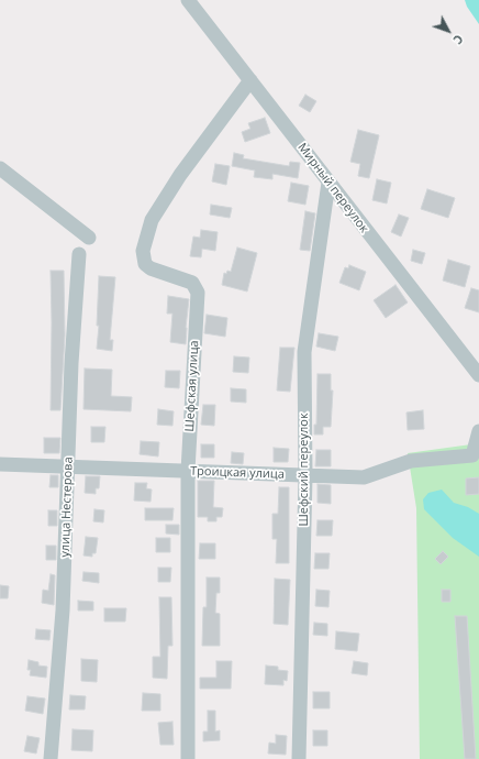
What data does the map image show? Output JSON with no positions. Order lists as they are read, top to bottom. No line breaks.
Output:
{"streets":{"street":["Мирный переулок","Шефская улица","Шефский переулок","Троицкая улица","улица Нестерова"]},"crossings":[["Мирный переулок","Шефская улица"],["Мирный переулок","Шефский переулок"],["Шефская улица","Троицкая улица"],["Шефский переулок","Троицкая улица"],["Троицкая улица","улица Нестерова"]],"north":"bottom right"}
